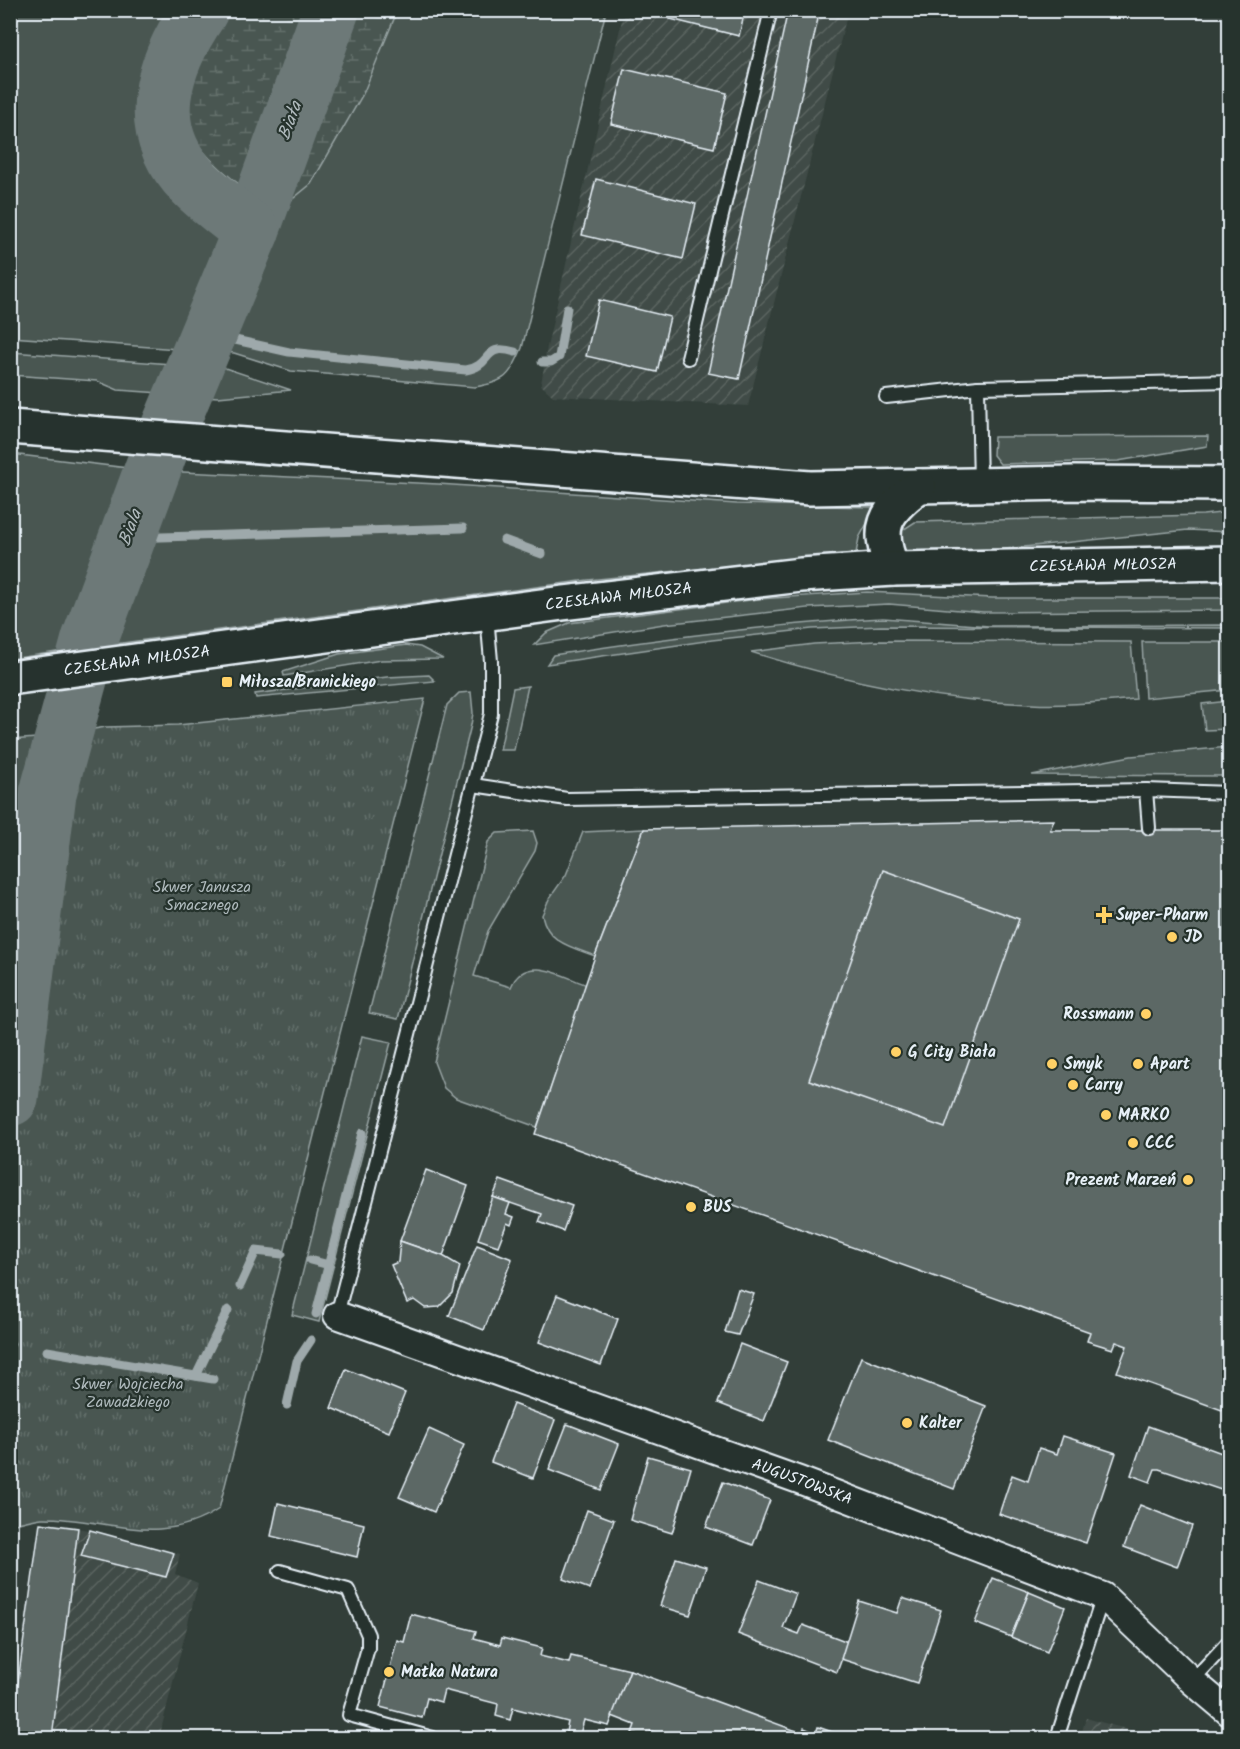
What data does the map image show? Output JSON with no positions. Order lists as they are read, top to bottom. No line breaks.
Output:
{"streets":{"main road":["CZESŁAWA MIŁOSZA"],"street":["AUGUSTOWSKA"]},"water":["Biała","Biala"],"parks":["Skwer Janusza Smacznego","Skwer Wojciecha Zawadzkiego"],"places":{"transit":["Miłosza/Branickiego"],"health":["Super-Pharm"],"other":["JD","Rossmann","G City Biała","Smyk","Apart","Carry","MARKO","CCC","Prezent Marzeń","BUS","Kalter","Matka Natura"]}}
